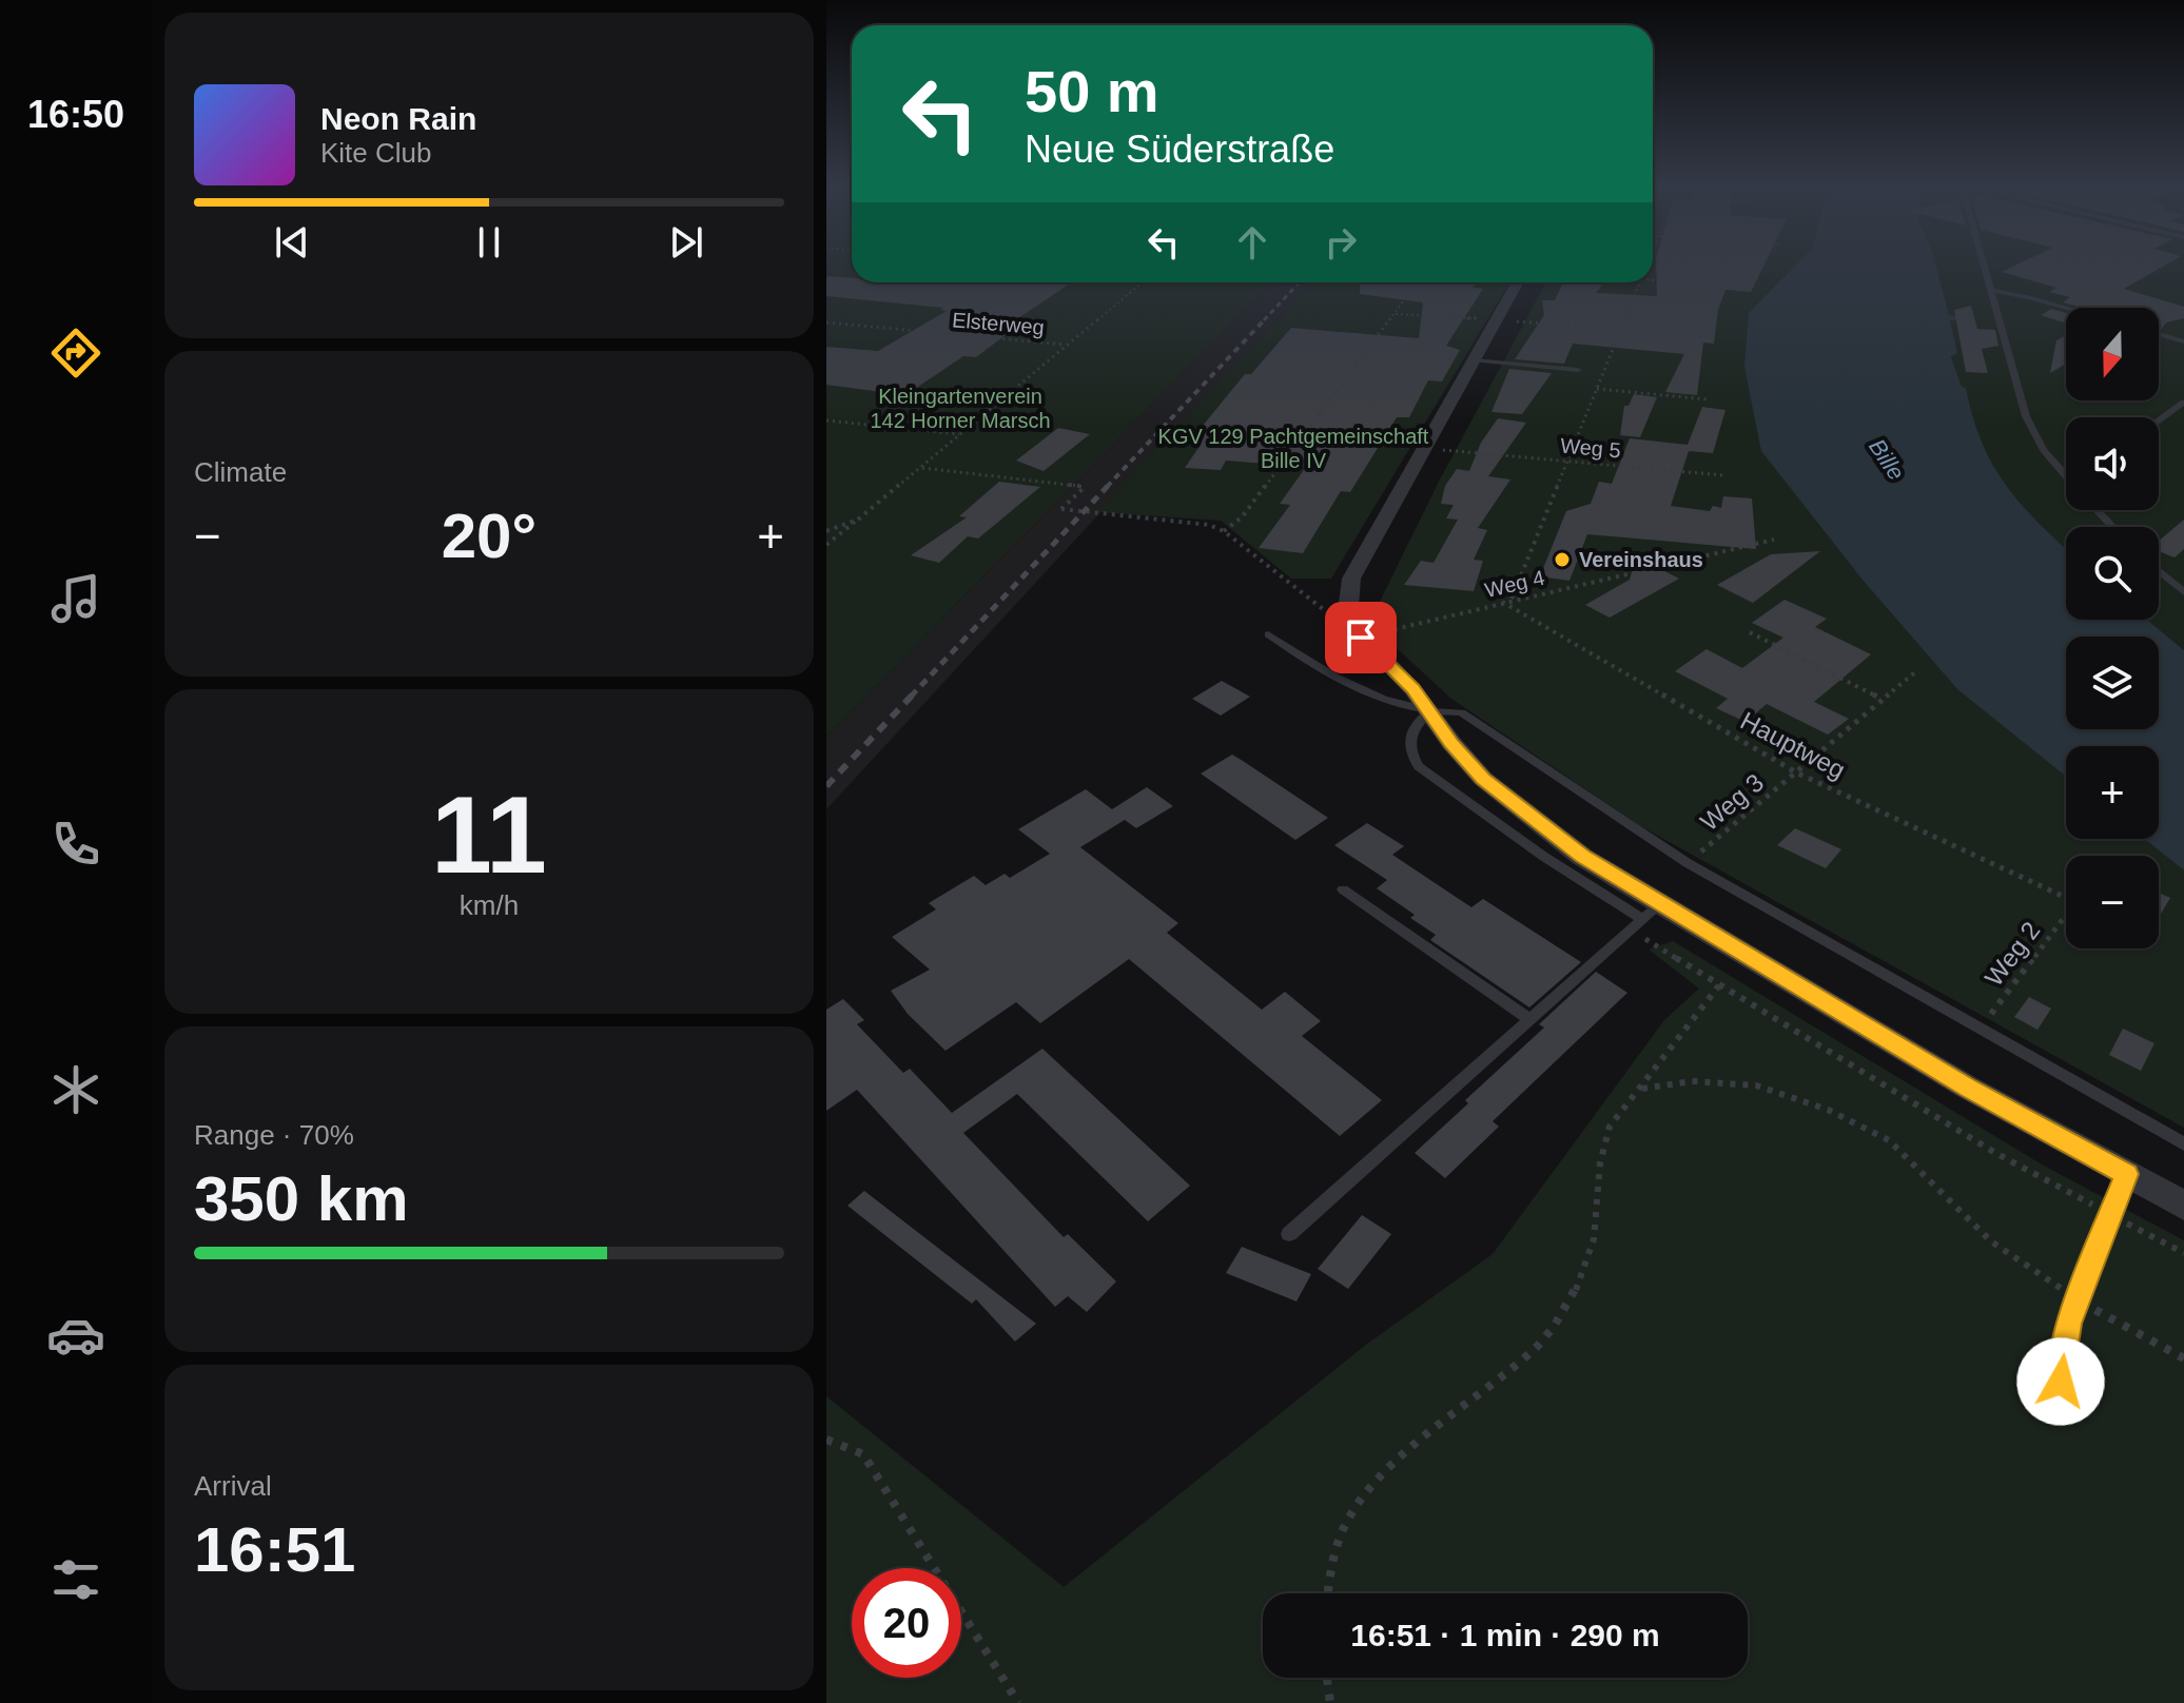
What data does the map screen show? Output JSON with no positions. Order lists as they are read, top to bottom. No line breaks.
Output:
{"streets":{"path":["Elsterweg","Weg 5","Weg 4","Hauptweg","Weg 3","Weg 2"]},"crossings":[["Weg 4","Hauptweg"],["Hauptweg","Weg 3"]],"water":["Bille"],"parks":["Kleingartenverein 142 Horner Marsch","KGV 129 Pachtgemeinschaft Bille IV"],"places":["Vereinshaus"],"north":"bottom","page":{"tabs":"16:50","turn":["50 m","Neue Süderstraße"],"song":["Neon Rain","Kite Club"],"map_buttons":["+","−"],"tile":["Climate",["11","km/h"],["Range · 70%","350 km"],["Arrival","16:51"]],"heat":["−","20°","+"],"limit":"20","trip":"16:51 · 1 min · 290 m"}}
